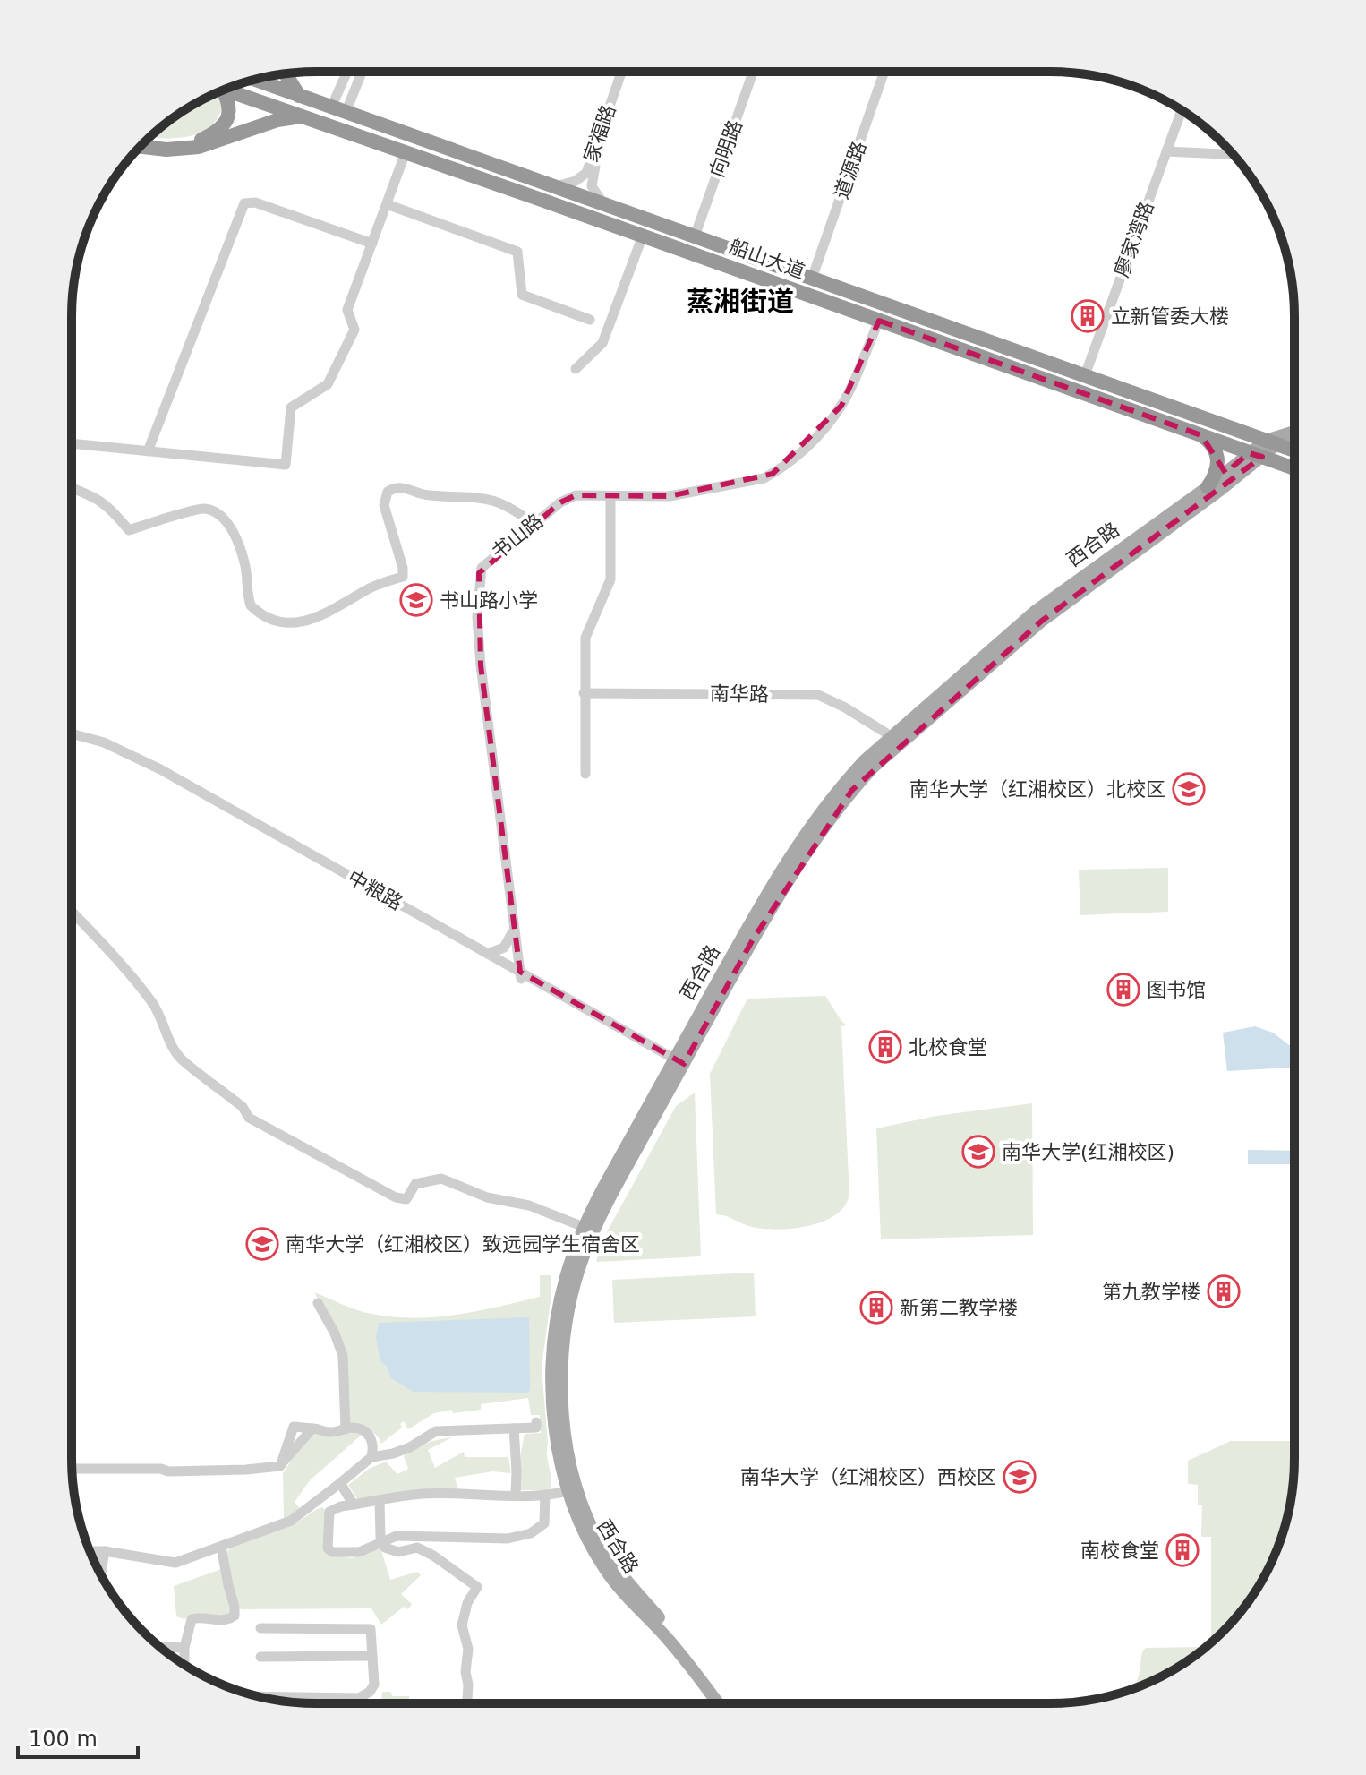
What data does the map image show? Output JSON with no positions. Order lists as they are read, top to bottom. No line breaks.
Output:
{"streets":{"highway":["船山大道"],"main road":["西合路"],"street":["家福路","向明路","道源路","廖家湾路","书山路","南华路","中粮路"]},"crossings":[["家福路","船山大道"],["向明路","船山大道"],["道源路","船山大道"],["廖家湾路","船山大道"],["船山大道","书山路"],["船山大道","西合路"],["书山路","中粮路"],["西合路","中粮路"]],"districts":["蒸湘街道"],"places":{"building":["立新管委大楼","图书馆","北校食堂","第九教学楼","新第二教学楼","南校食堂"],"school or university":["书山路小学","南华大学（红湘校区）北校区","南华大学(红湘校区)","南华大学（红湘校区）致远园学生宿舍区","南华大学（红湘校区）西校区"]},"scale_bar":"100 m"}
